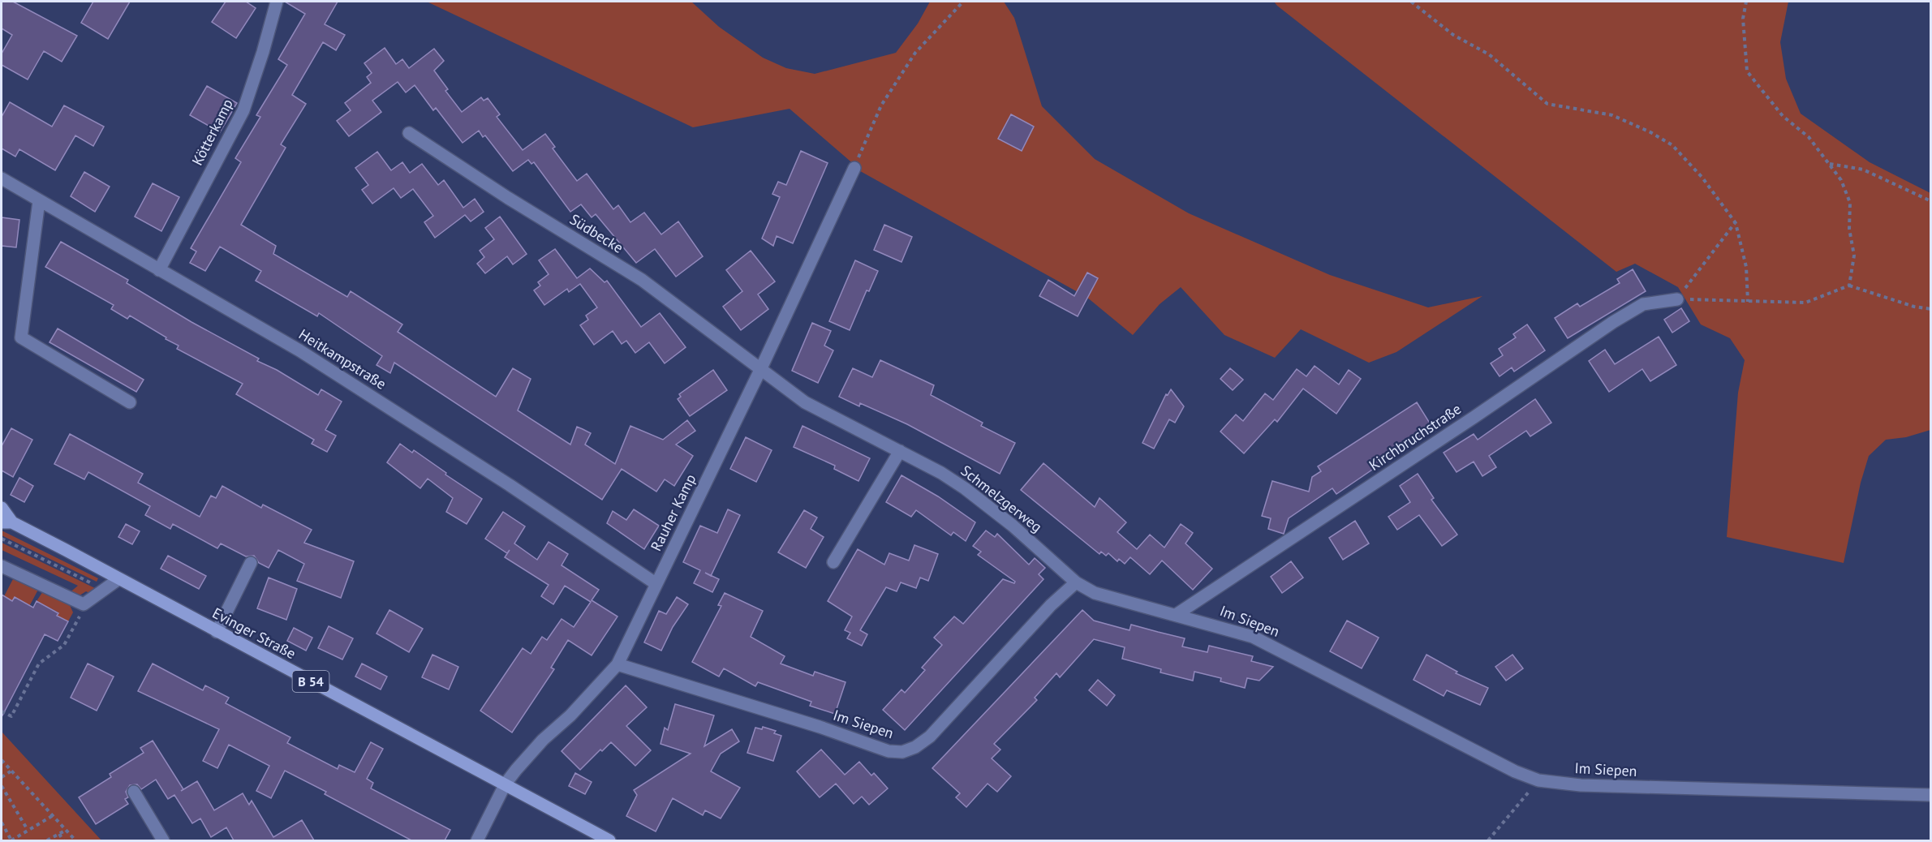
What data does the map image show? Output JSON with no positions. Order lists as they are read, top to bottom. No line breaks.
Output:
{"streets":{"main road":["Evinger Straße","B 54"],"street":["Kötterkamp","Südbecke","Heitkampstraße","Kirchbruchstraße","Schmelzgerweg","Rauher Kamp","Im Siepen"]},"crossings":[["Kötterkamp","Heitkampstraße"],["Südbecke","Schmelzgerweg"],["Südbecke","Rauher Kamp"],["Heitkampstraße","Rauher Kamp"],["Kirchbruchstraße","Im Siepen"],["Schmelzgerweg","Rauher Kamp"],["Schmelzgerweg","Im Siepen"],["Rauher Kamp","Im Siepen"],["Rauher Kamp","Evinger Straße"]]}
